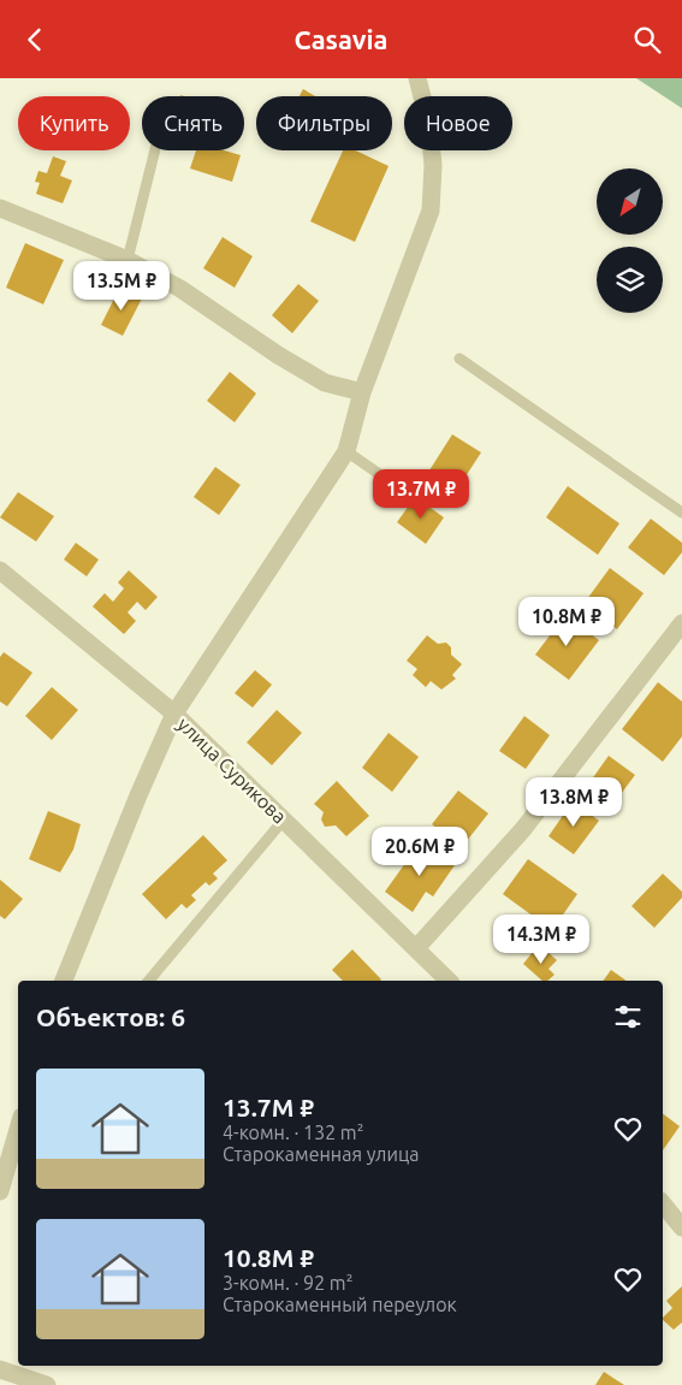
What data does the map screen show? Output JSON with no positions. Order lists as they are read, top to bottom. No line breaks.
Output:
{"streets":{"street":["улица Сурикова"]},"north":"bottom left","page":{"header":"Casavia","chip":["Купить","Снять","Фильтры","Новое"],"price":["13.5M ₽","13.7M ₽","10.8M ₽","13.8M ₽","20.6M ₽","14.3M ₽"],"heading":"Объектов: 6","list":[{"name":"13.7M ₽","note":"4-комн. · 132 m² · Старокаменная улица"},{"name":"10.8M ₽","note":"3-комн. · 92 m² · Старокаменный переулок"}]}}
